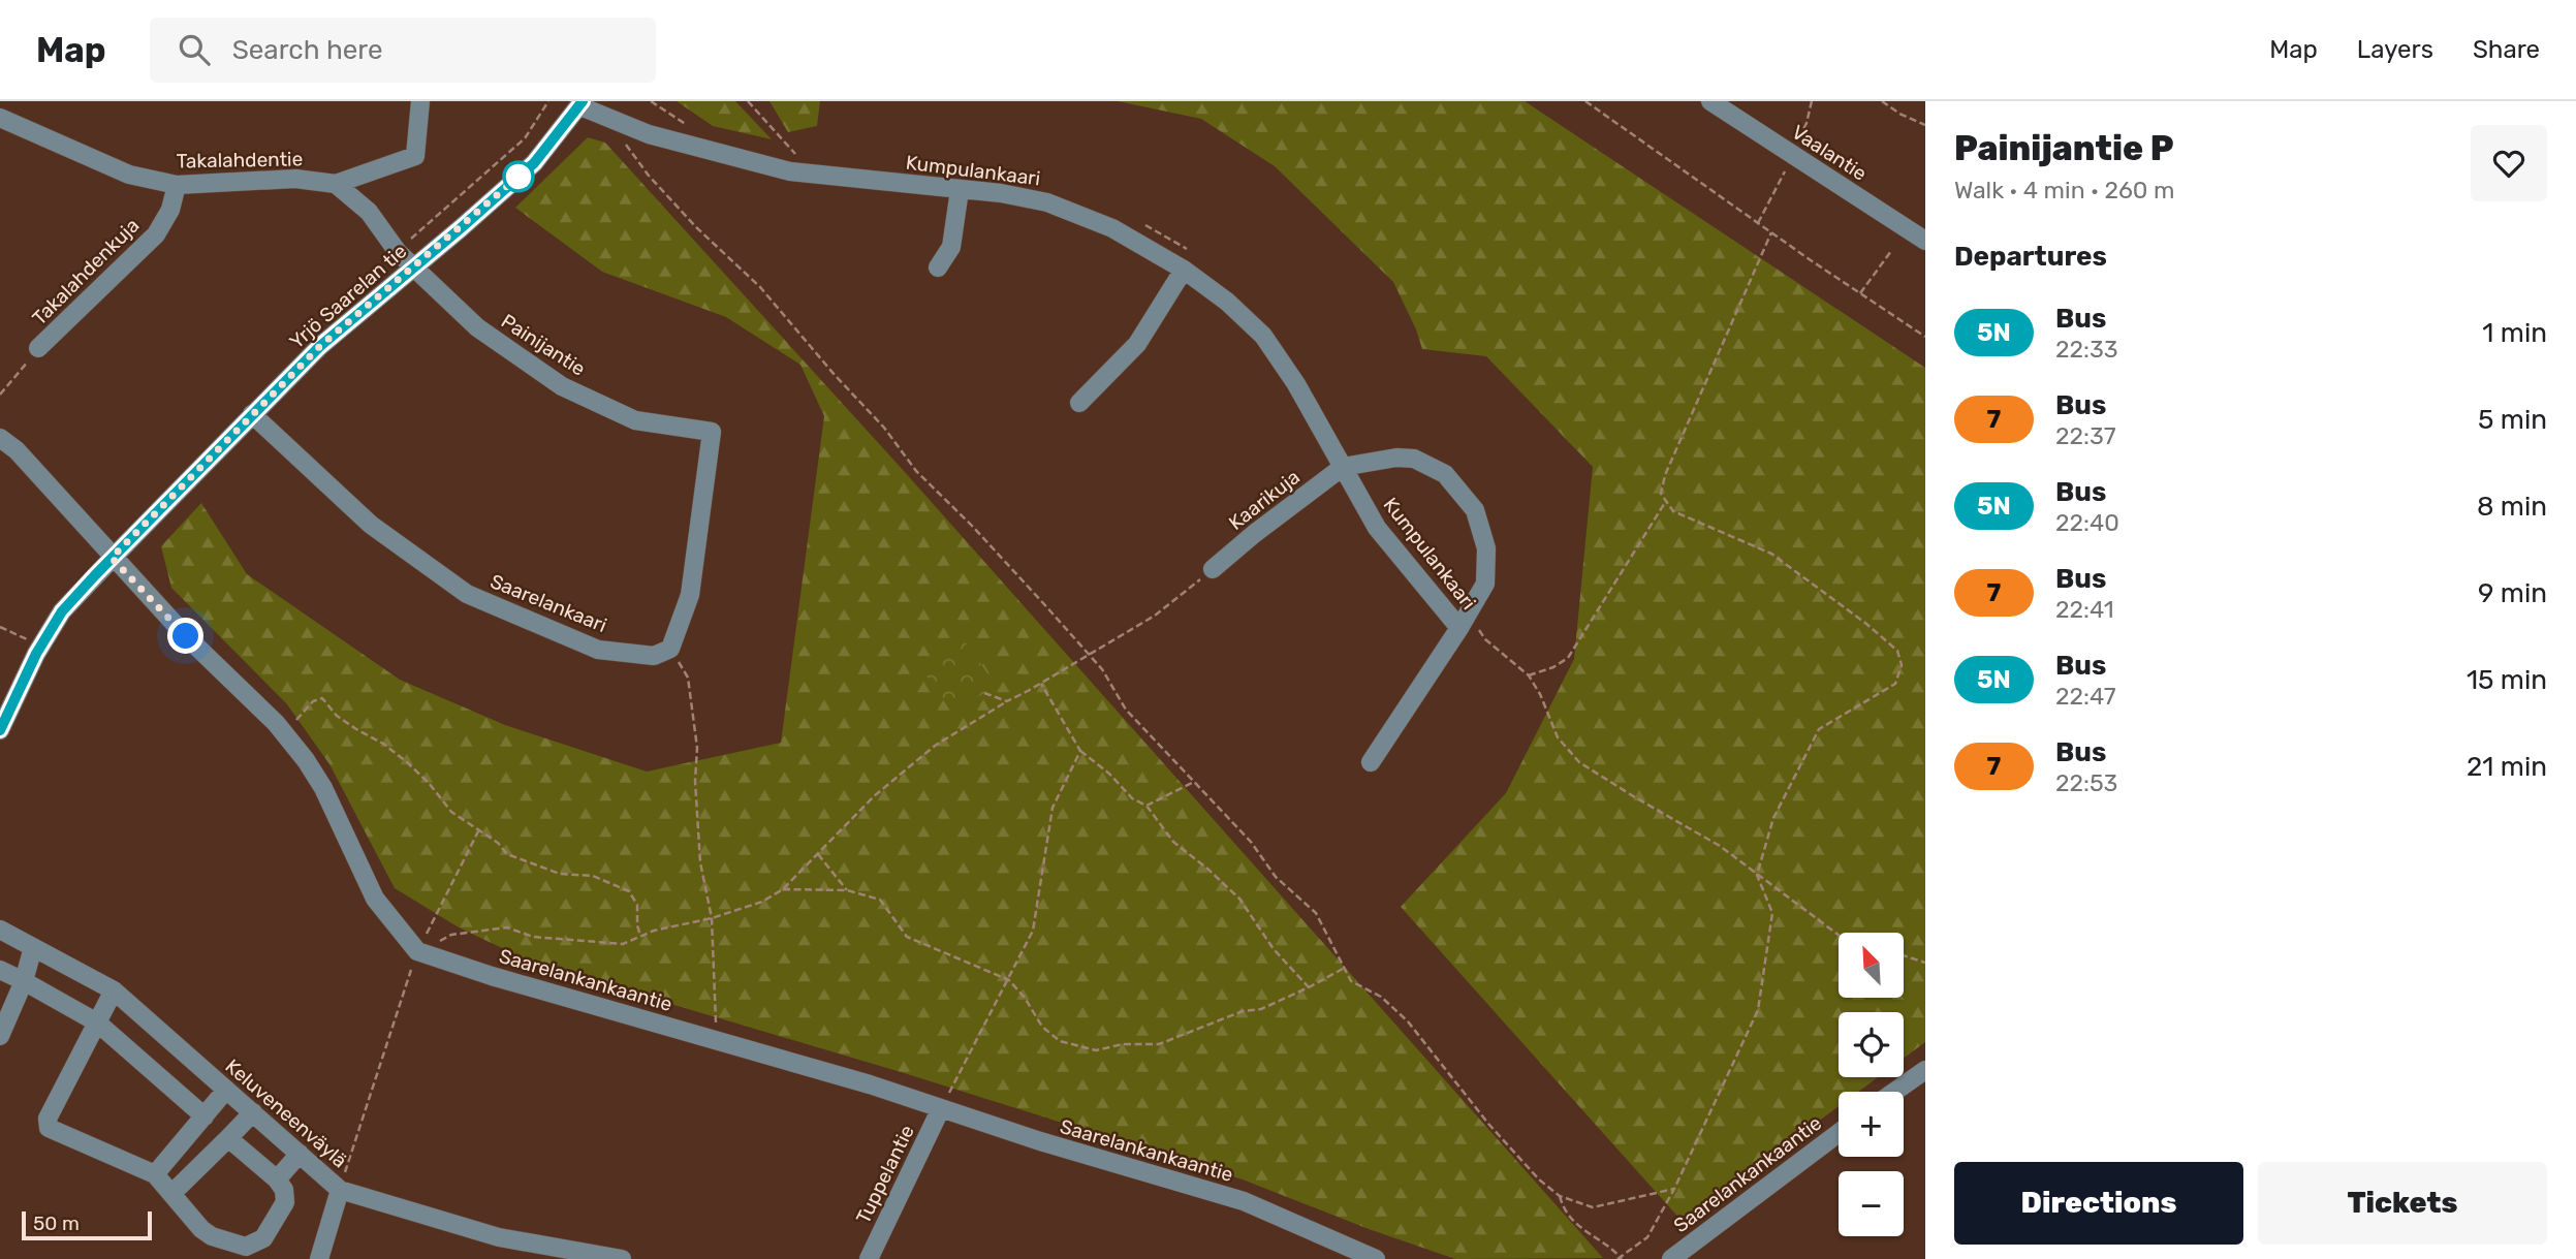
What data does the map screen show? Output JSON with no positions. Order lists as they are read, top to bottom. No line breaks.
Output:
{"streets":{"street":["Vaalantie","Takalahdentie","Kumpulankaari","Takalahdenkuja","Yrjö Saarelan tie","Painijantie","Kaarikuja","Saarelankaari","Saarelankankaantie","Keluveneenväylä","Tuppelantie"]},"crossings":[["Takalahdentie","Takalahdenkuja"],["Kumpulankaari","Yrjö Saarelan tie"],["Kumpulankaari","Kaarikuja"],["Yrjö Saarelan tie","Painijantie"],["Yrjö Saarelan tie","Saarelankaari"],["Painijantie","Saarelankaari"],["Saarelankankaantie","Tuppelantie"]],"lines":["bus line 5N"],"scale_bar":"50 m","north":"top left","page":{"header":"Map","search":"Search here","nav":["Map","Layers","Share"],"heading":[["Painijantie P","Walk · 4 min · 260 m"],"Departures"],"list":[{"mark":"5N","name":"Bus","note":"22:33","value":"1 min"},{"mark":"7","name":"Bus","note":"22:37","value":"5 min"},{"mark":"5N","name":"Bus","note":"22:40","value":"8 min"},{"mark":"7","name":"Bus","note":"22:41","value":"9 min"},{"mark":"5N","name":"Bus","note":"22:47","value":"15 min"},{"mark":"7","name":"Bus","note":"22:53","value":"21 min"}],"map_buttons":["+","−"],"buttons":["Directions","Tickets"],"scale":"50 m"}}
